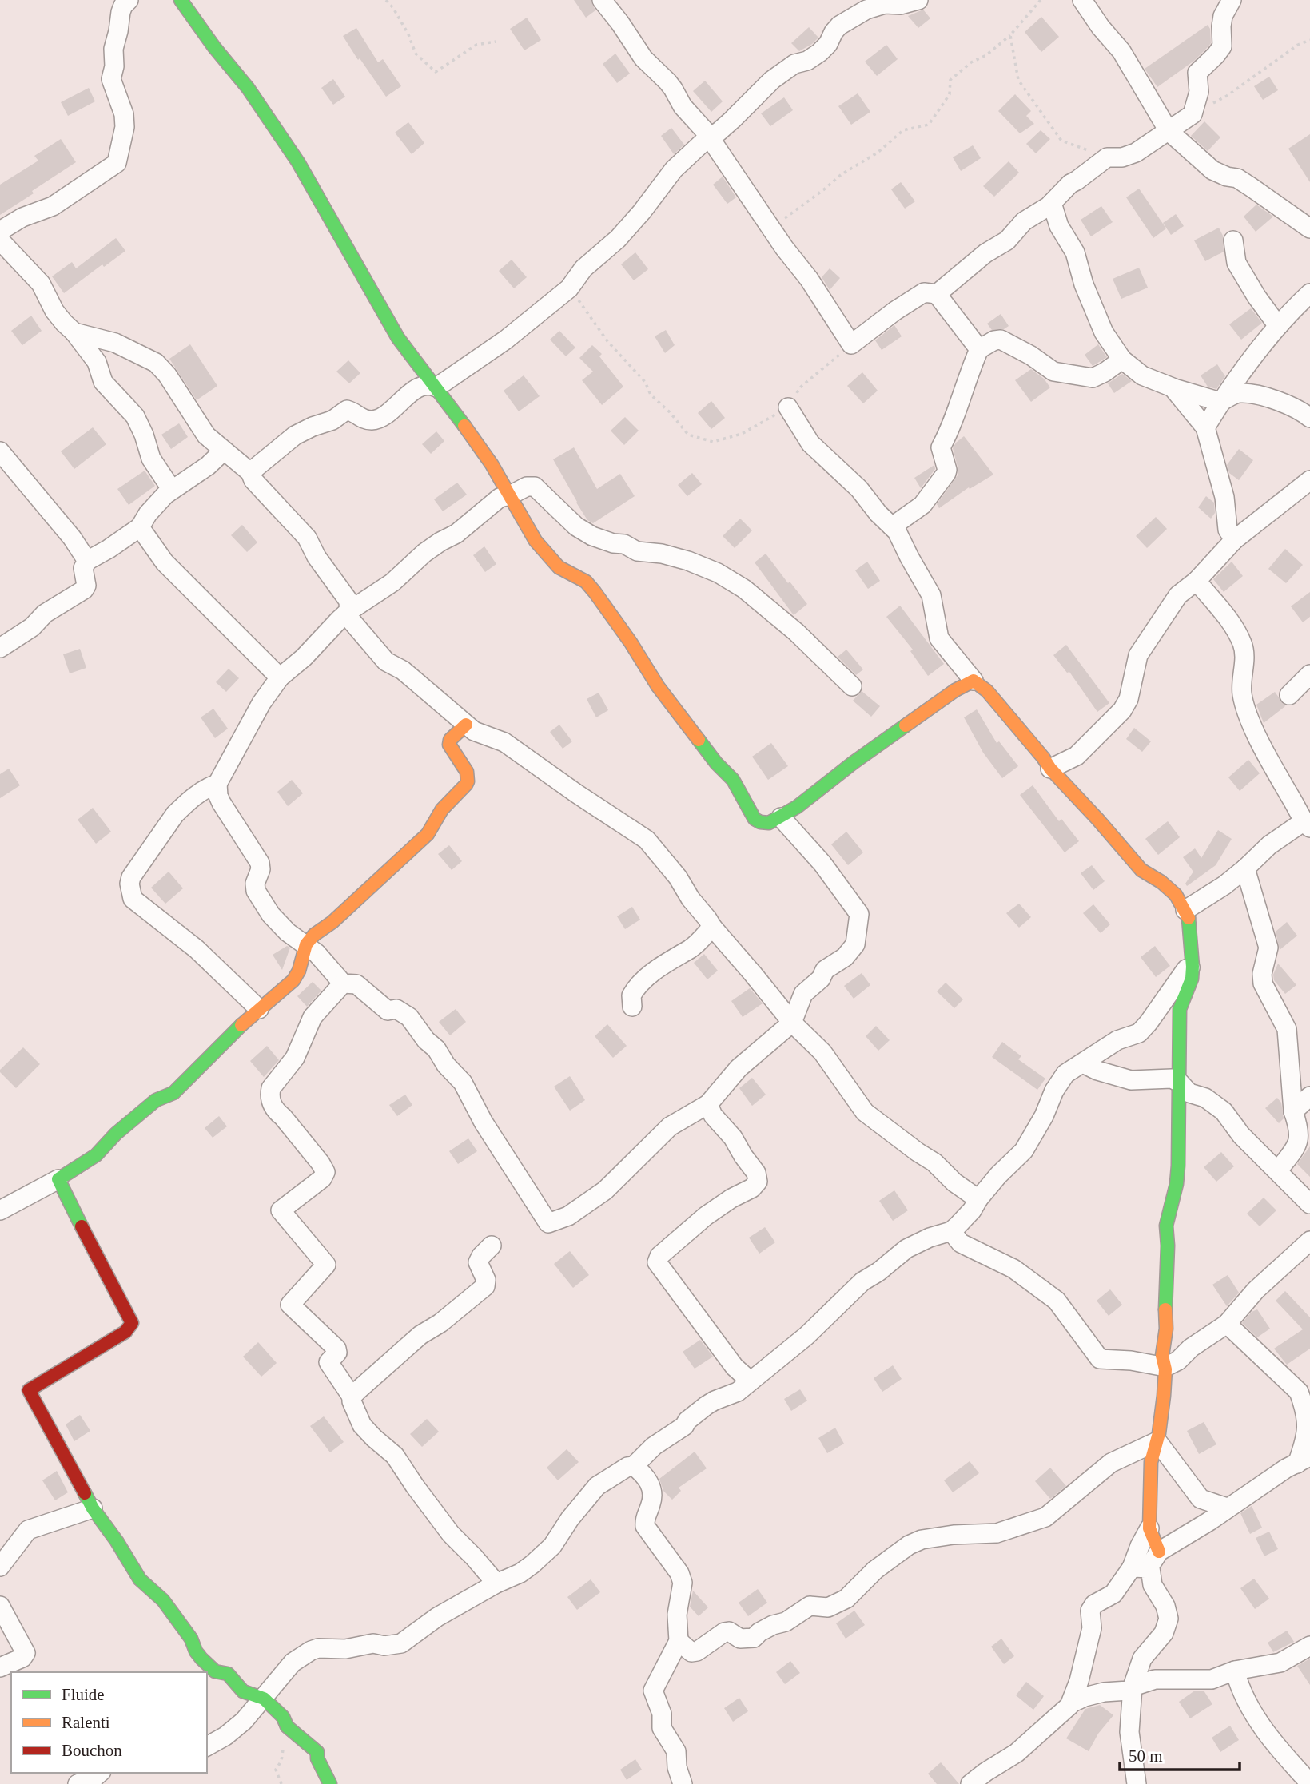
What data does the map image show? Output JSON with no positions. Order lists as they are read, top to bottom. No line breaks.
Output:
{"legend":["Fluide","Ralenti","Bouchon"],"scale_bar":"50 m"}
